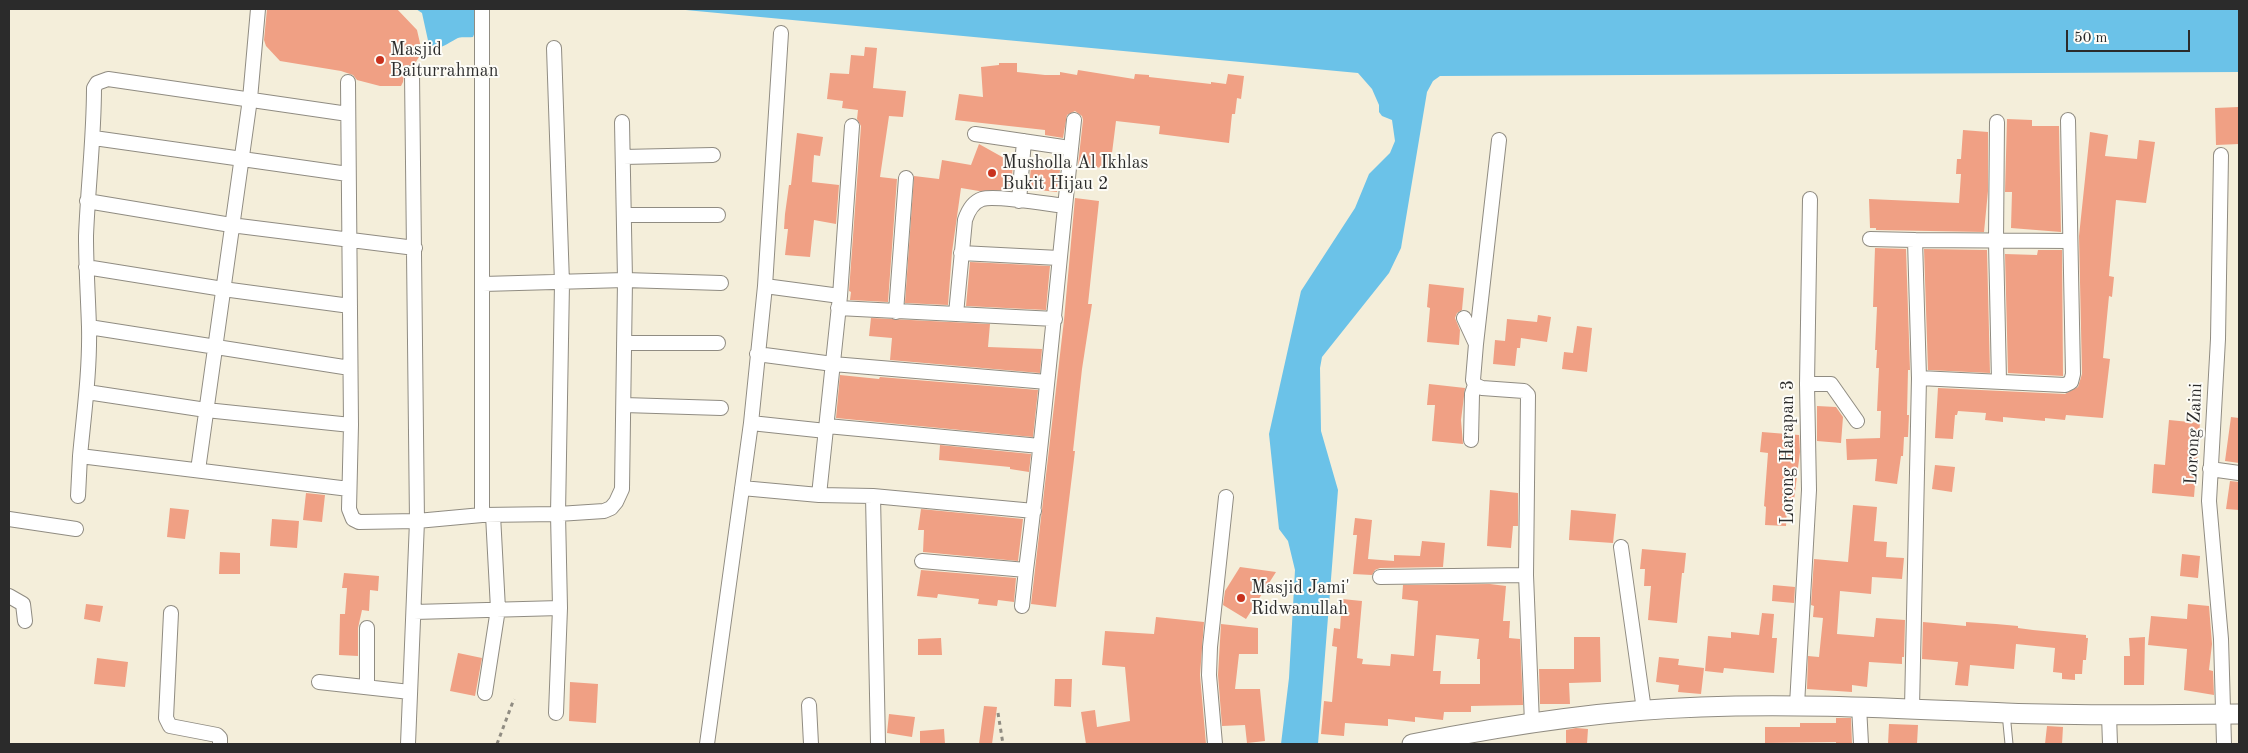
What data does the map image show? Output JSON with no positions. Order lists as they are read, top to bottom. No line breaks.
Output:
{"streets":{"street":["Lorong Zaini","Lorong Harapan 3"]},"places":["Masjid Baiturrahman","Musholla Al Ikhlas Bukit Hijau 2","Masjid Jami' Ridwanullah"],"scale_bar":"50 m"}
